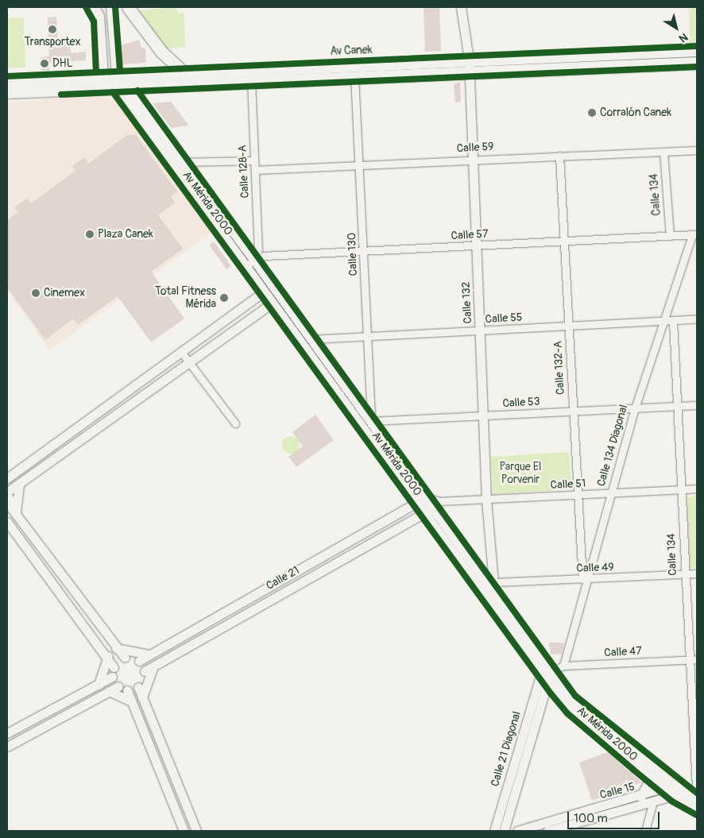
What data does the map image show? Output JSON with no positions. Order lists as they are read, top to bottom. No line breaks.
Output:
{"streets":{"street":["Calle 59","Calle 128-A","Calle 134","Calle 57","Calle 130","Calle 132","Calle 55","Calle 132-A","Calle 53","Calle 134 Diagonal","Calle 51","Calle 49","Calle 21","Calle 47","Calle 21 Diagonal","Calle 15"],"cycle path":["Av Canek","Av Mérida 2000"]},"crossings":[["Calle 59","Calle 128-A"],["Calle 59","Calle 134"],["Calle 59","Calle 130"],["Calle 59","Calle 132"],["Calle 59","Calle 132-A"],["Calle 128-A","Calle 57"],["Calle 134","Calle 57"],["Calle 134","Calle 55"],["Calle 134","Calle 53"],["Calle 134","Calle 51"],["Calle 134","Calle 49"],["Calle 134","Calle 47"],["Calle 57","Calle 130"],["Calle 57","Calle 132"],["Calle 57","Calle 132-A"],["Calle 57","Calle 134 Diagonal"],["Calle 130","Calle 55"],["Calle 130","Calle 53"],["Calle 132","Calle 55"],["Calle 132","Calle 53"],["Calle 132","Calle 51"],["Calle 132","Calle 49"],["Calle 55","Calle 132-A"],["Calle 55","Calle 134 Diagonal"],["Calle 132-A","Calle 53"],["Calle 132-A","Calle 134 Diagonal"],["Calle 132-A","Calle 51"],["Calle 132-A","Calle 49"],["Calle 53","Calle 134 Diagonal"],["Calle 134 Diagonal","Calle 51"],["Calle 134 Diagonal","Calle 49"],["Calle 134 Diagonal","Calle 47"],["Calle 51","Calle 21"],["Calle 47","Calle 21 Diagonal"]],"parks":["Parque El Porvenir"],"places":["Transportex","DHL","Corralón Canek","Plaza Canek","Cinemex","Total Fitness Mérida"],"scale_bar":"100 m","north":"bottom right"}
